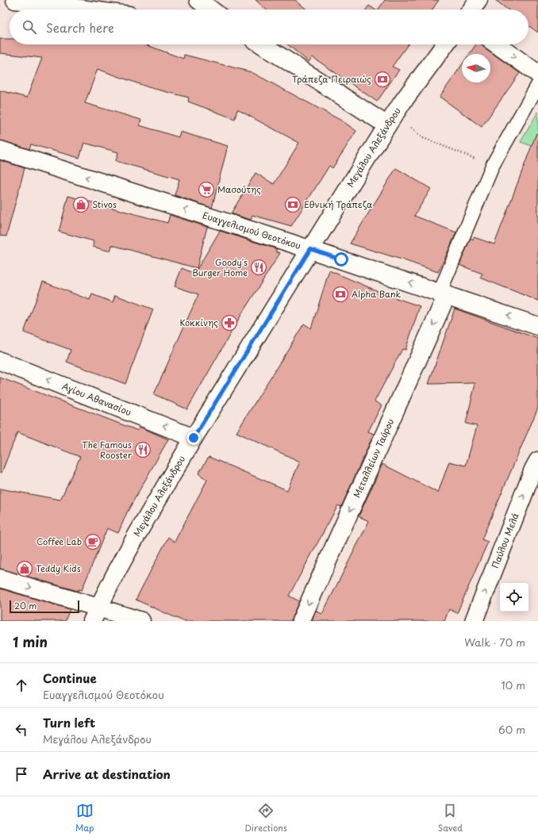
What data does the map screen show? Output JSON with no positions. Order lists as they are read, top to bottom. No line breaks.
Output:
{"streets":{"street":["Μεγάλου Αλεξάνδρου","Ευαγγελισμού Θεοτόκου","Αγίου Αθανασίου","Μεταλλείων Ταύρου","Παύλου Μελά"]},"crossings":[["Μεγάλου Αλεξάνδρου","Ευαγγελισμού Θεοτόκου"],["Μεγάλου Αλεξάνδρου","Αγίου Αθανασίου"],["Ευαγγελισμού Θεοτόκου","Μεταλλείων Ταύρου"]],"one_way":["Ευαγγελισμού Θεοτόκου","Αγίου Αθανασίου","Μεταλλείων Ταύρου","Παύλου Μελά"],"places":{"bank":["Τράπεζα Πειραιώς","Εθνική Τράπεζα","Alpha Bank"],"supermarket":["Μασούτης"],"shop":["Stivos","Teddy Kids"],"restaurant":["Goody's Burger Home","The Famous Rooster"],"pharmacy":["Κοκκίνης"],"cafe":["Coffee Lab"]},"scale_bar":"20 m","north":"left","page":{"search":"Search here","scale":"20 m","heading":["1 min","Walk · 70 m"],"list":[["Continue","Ευαγγελισμού Θεοτόκου","10 m"],["Turn left","Μεγάλου Αλεξάνδρου","60 m"],"Arrive at destination"],"nav":["Map","Directions","Saved"]}}
